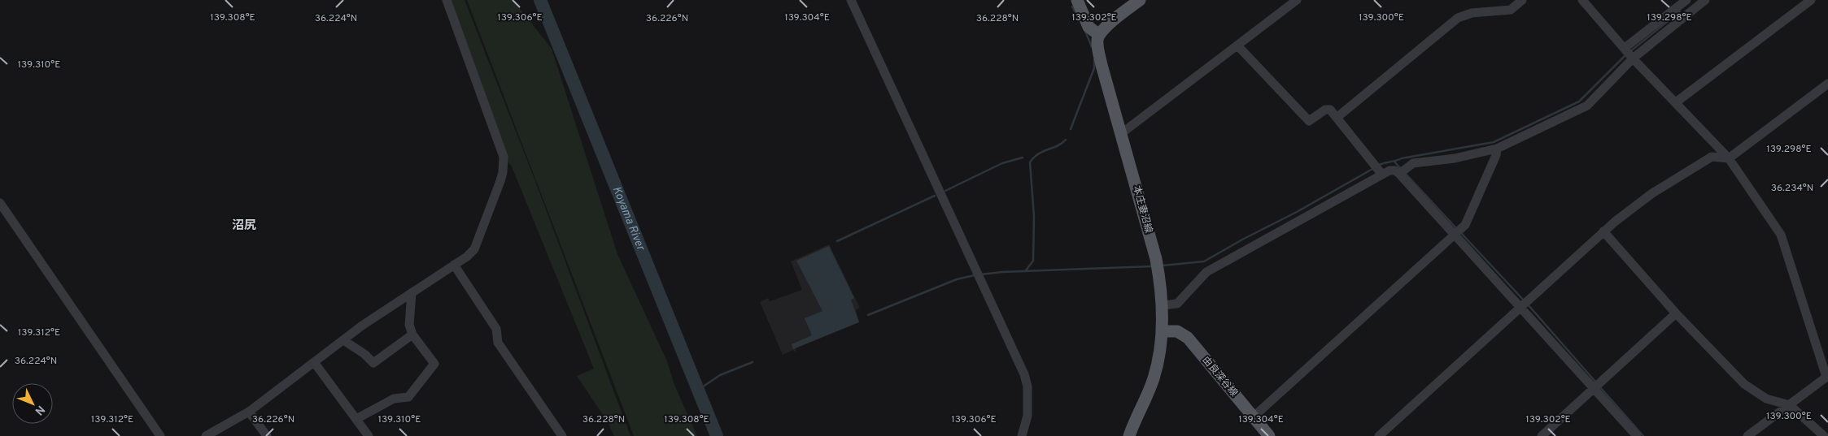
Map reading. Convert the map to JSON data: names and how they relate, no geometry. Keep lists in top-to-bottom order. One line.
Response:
{"streets":{"main road":["本庄妻沼線","由良深谷線"]},"crossings":[["本庄妻沼線","由良深谷線"]],"districts":["沼尻"],"water":["Koyama River"],"north":"bottom right","coordinates":["139.308°E","139.306°E","139.304°E","139.302°E","139.300°E","139.298°E","36.224°N","36.226°N","36.228°N","139.310°E","36.234°N","139.312°E"]}
